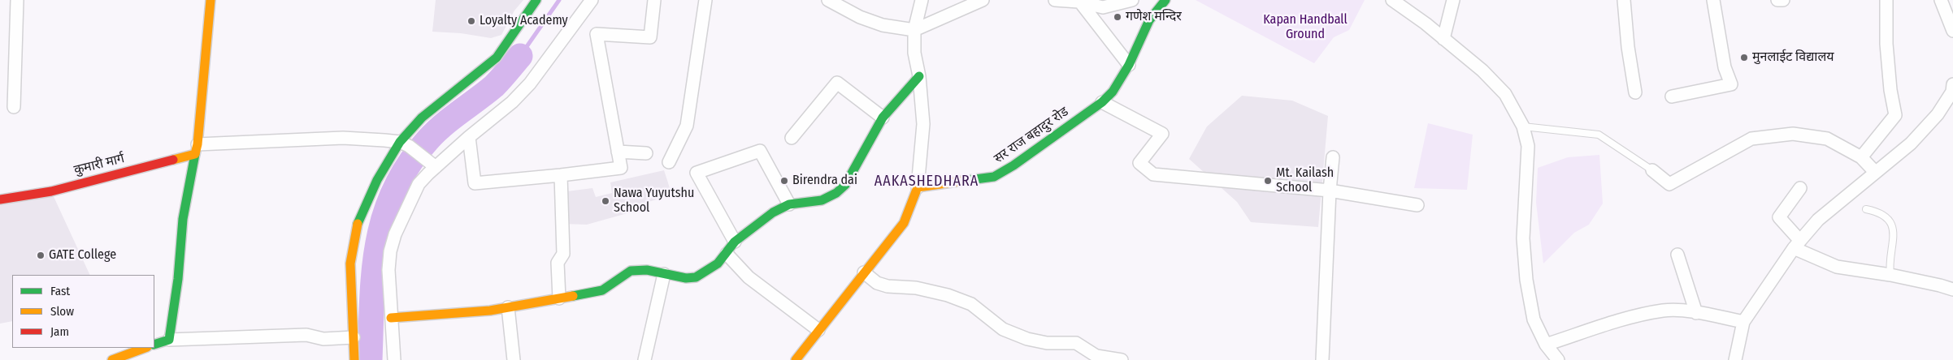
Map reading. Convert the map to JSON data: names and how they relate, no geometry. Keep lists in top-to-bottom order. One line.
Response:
{"streets":{"street":["सर राज बहादुर रोड","कुमारी मार्ग"]},"districts":["AAKASHEDHARA"],"parks":["Kapan Handball Ground"],"places":["गणेश मन्दिर","Loyalty Academy","मुनलाईट विद्यालय","Birendra dai","Mt. Kailash School","Nawa Yuyutshu School","GATE College"],"legend":["Fast","Slow","Jam"]}
